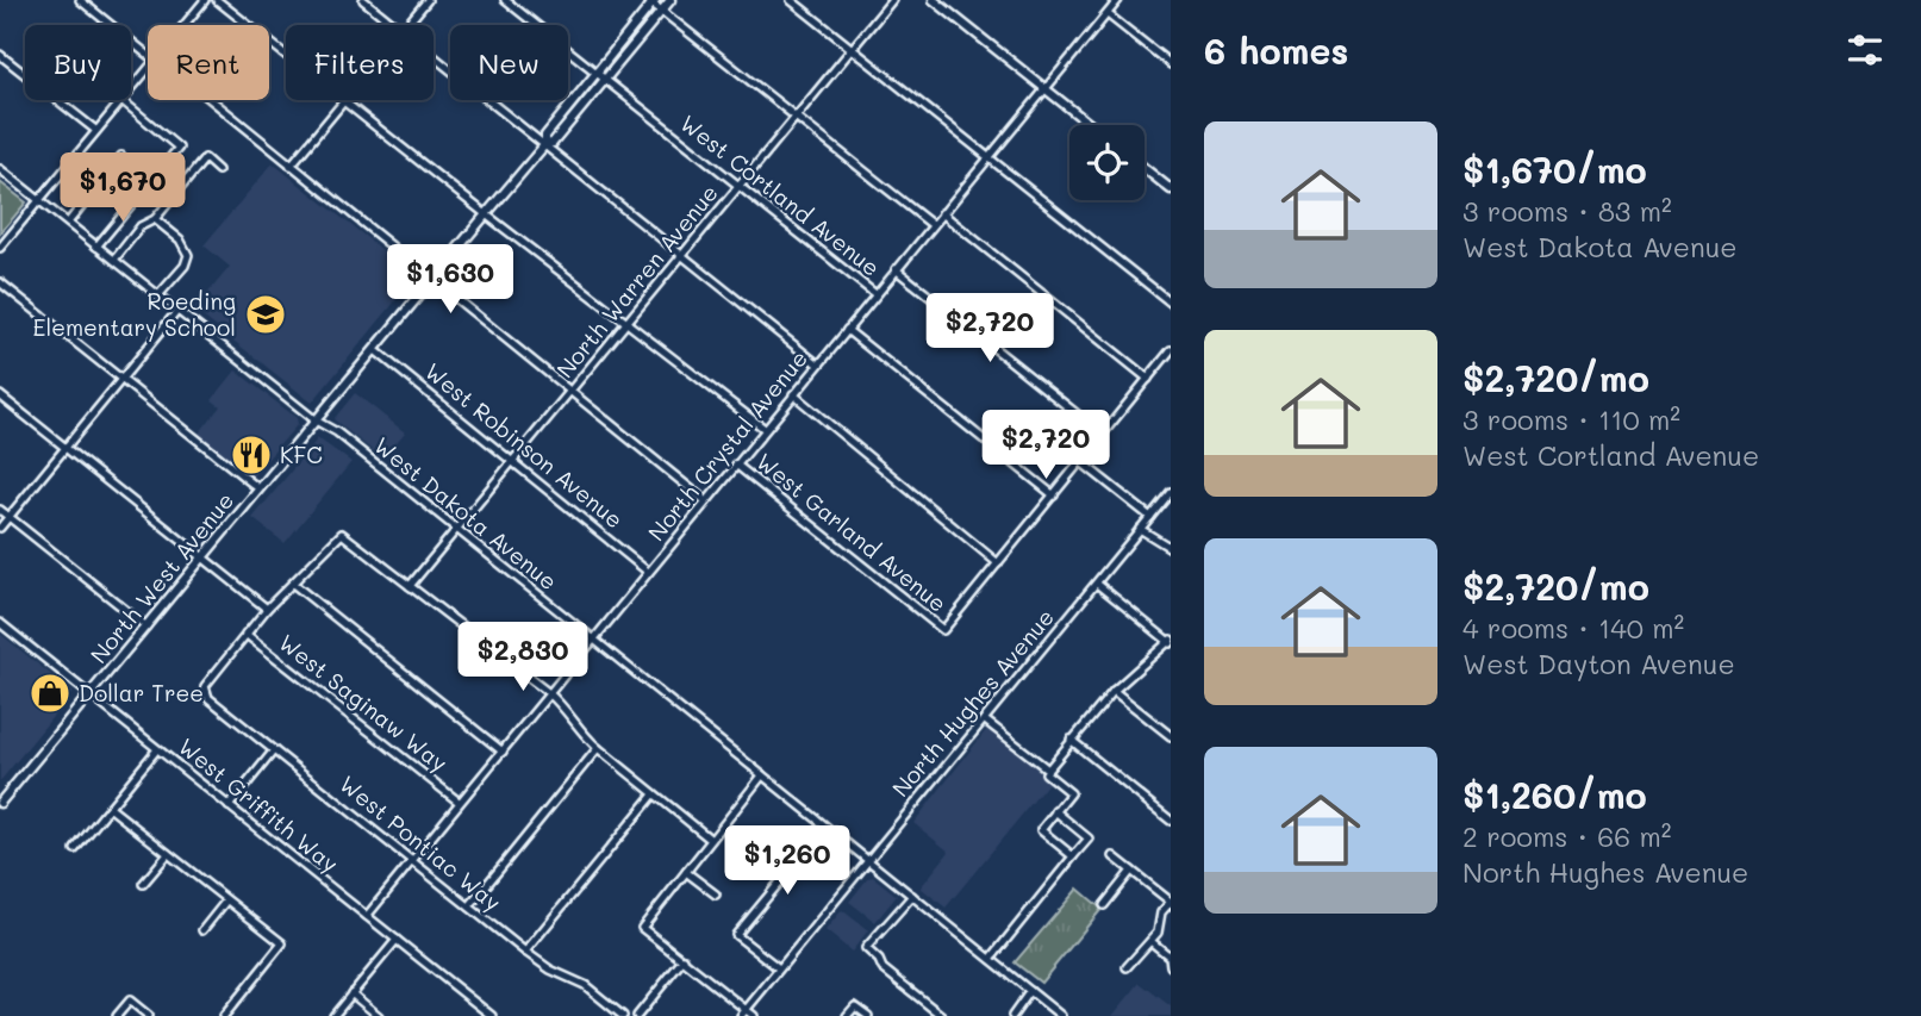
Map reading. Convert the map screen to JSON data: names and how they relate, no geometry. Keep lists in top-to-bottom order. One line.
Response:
{"streets":{"main road":["North West Avenue"],"street":["West Cortland Avenue","North Warren Avenue","West Robinson Avenue","North Crystal Avenue","West Dakota Avenue","West Garland Avenue","West Saginaw Way","North Hughes Avenue","West Griffith Way","West Pontiac Way"]},"crossings":[["West Cortland Avenue","North Warren Avenue"],["West Cortland Avenue","North Crystal Avenue"],["West Cortland Avenue","North West Avenue"],["North Warren Avenue","West Robinson Avenue"],["North Warren Avenue","West Dakota Avenue"],["West Robinson Avenue","North Crystal Avenue"],["West Robinson Avenue","North West Avenue"],["North Crystal Avenue","West Dakota Avenue"],["North Crystal Avenue","West Garland Avenue"],["North Crystal Avenue","West Saginaw Way"],["North Crystal Avenue","West Griffith Way"],["North Crystal Avenue","West Pontiac Way"],["West Dakota Avenue","North West Avenue"],["West Dakota Avenue","North Hughes Avenue"],["North West Avenue","West Saginaw Way"],["North West Avenue","West Griffith Way"],["West Saginaw Way","West Pontiac Way"]],"places":{"school or university":["Roeding Elementary School"],"restaurant":["KFC"],"shop":["Dollar Tree"]},"page":{"heading":"6 homes","chip":["Buy","Rent","Filters","New"],"list":[{"name":"$1,670/mo","note":"3 rooms · 83 m² · West Dakota Avenue"},{"name":"$2,720/mo","note":"3 rooms · 110 m² · West Cortland Avenue"},{"name":"$2,720/mo","note":"4 rooms · 140 m² · West Dayton Avenue"},{"name":"$1,260/mo","note":"2 rooms · 66 m² · North Hughes Avenue"}],"price":["$1,670","$1,630","$2,720","$2,720","$2,830","$1,260"]}}
